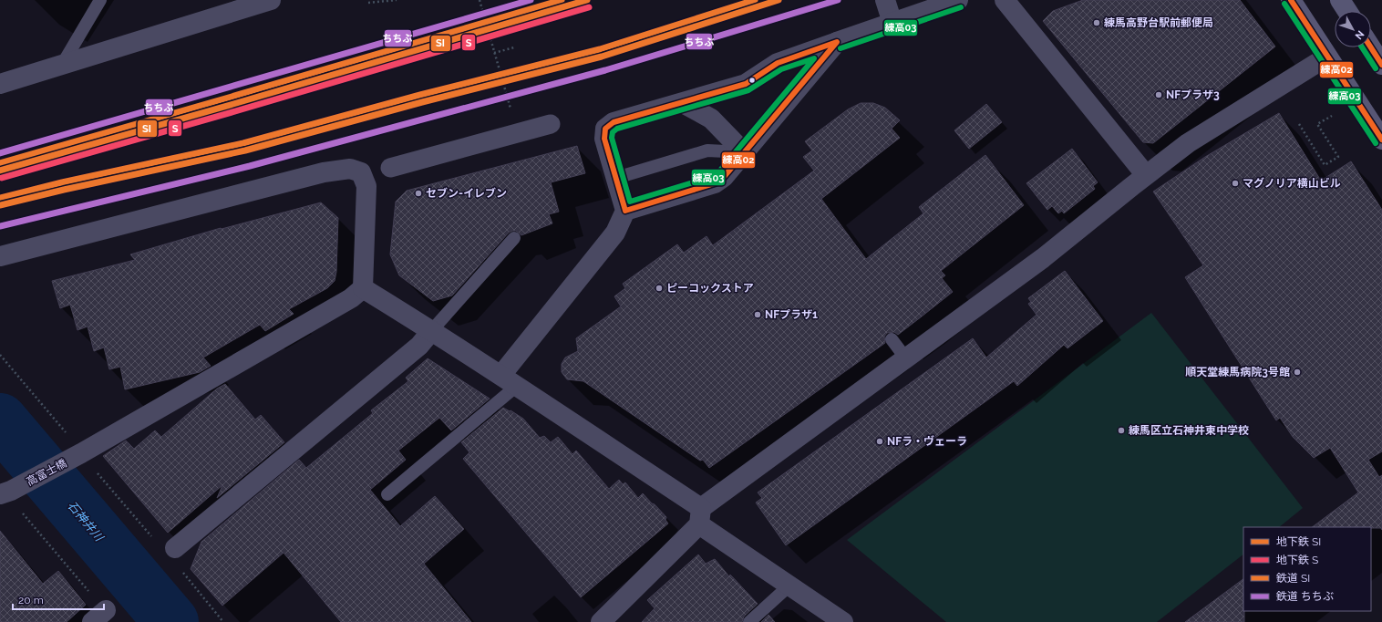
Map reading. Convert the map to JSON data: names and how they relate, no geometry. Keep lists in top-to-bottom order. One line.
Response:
{"streets":{"street":["高富士橋"]},"water":["石神井川"],"places":["練馬高野台駅前郵便局","NFプラザ3","マグノリア横山ビル","セブン-イレブン","ピーコックストア","NFプラザ1","順天堂練馬病院3号館","練馬区立石神井東中学校","NFラ・ヴェーラ"],"lines":["metro line SI","rail line SI","rail line ちちぶ","transit line 練高02","transit line 練高03","metro line S"],"legend":["地下鉄 SI","地下鉄 S","鉄道 SI","鉄道 ちちぶ"],"scale_bar":"20 m","north":"bottom right"}
